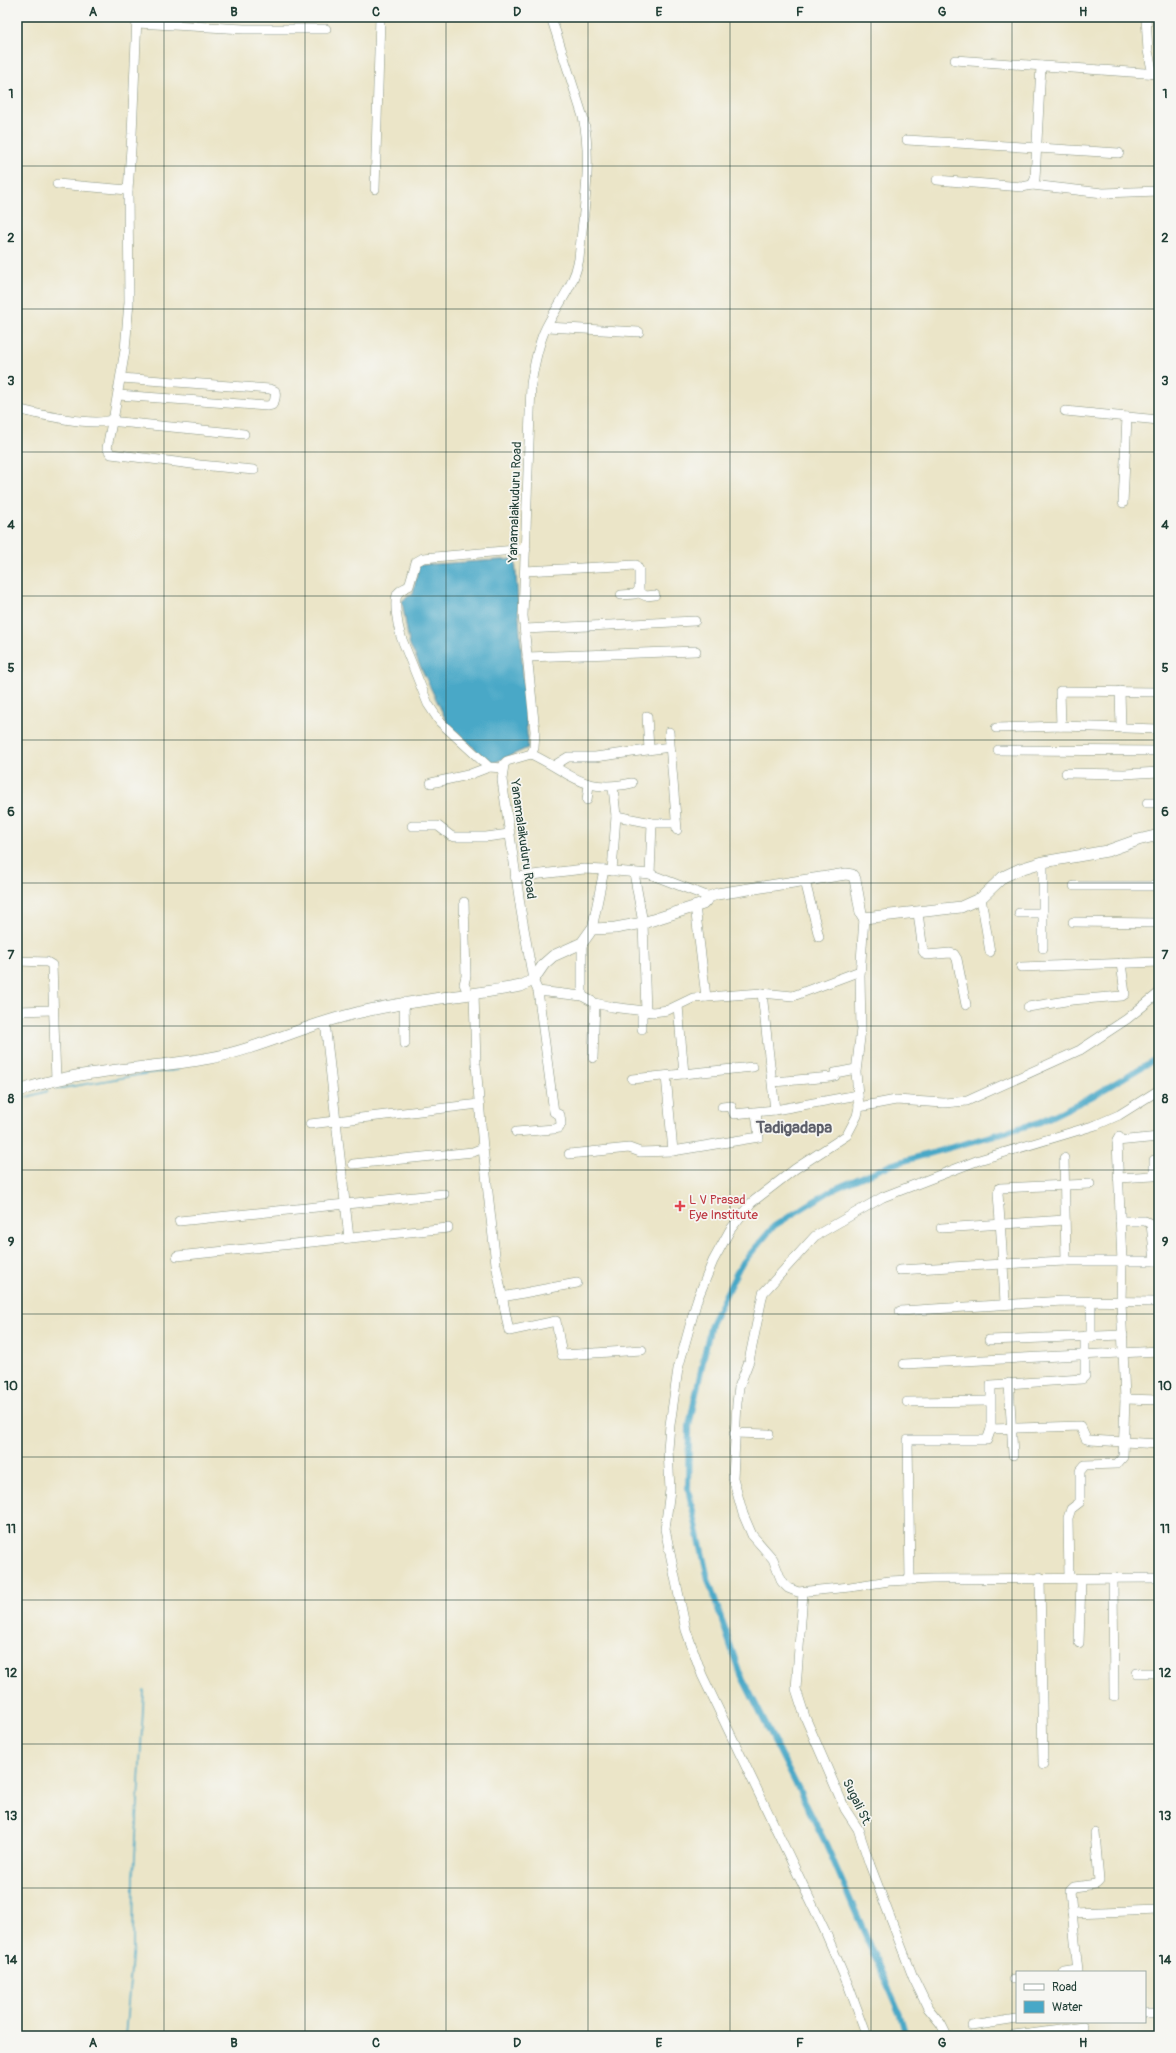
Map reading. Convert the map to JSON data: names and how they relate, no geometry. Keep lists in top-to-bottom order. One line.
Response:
{"streets":{"street":["Yanamalaikuduru Road","Sugali St."]},"districts":["Tadigadapa"],"places":{"health":["L V Prasad Eye Institute"]},"legend":["Road","Water"],"grid":{"columns":["A","B","C","D","E","F","G","H"],"rows":["1","2","3","4","5","6","7","8","9","10","11","12","13","14"]}}
